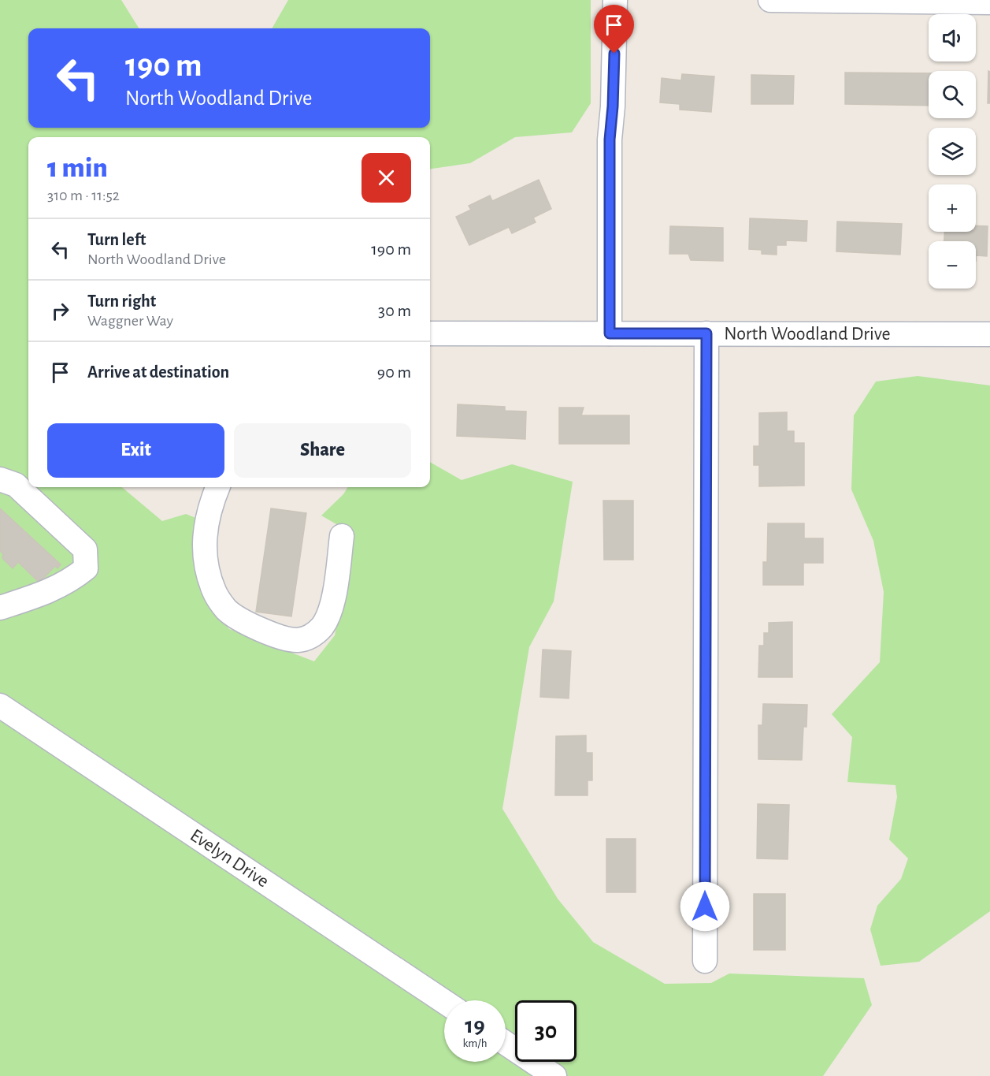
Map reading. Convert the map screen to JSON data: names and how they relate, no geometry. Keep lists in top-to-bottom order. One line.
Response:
{"streets":{"street":["North Woodland Drive","Evelyn Drive"]},"page":{"map_buttons":["+","−"],"turn":["190 m","North Woodland Drive"],"heading":["1 min","310 m · 11:52"],"list":[{"name":"Turn left","note":"North Woodland Drive","value":"190 m"},{"name":"Turn right","note":"Waggner Way","value":"30 m"},{"name":"Arrive at destination","value":"90 m"}],"buttons":["Exit","Share"],"speed":"19 km/h","limit":"30"}}
